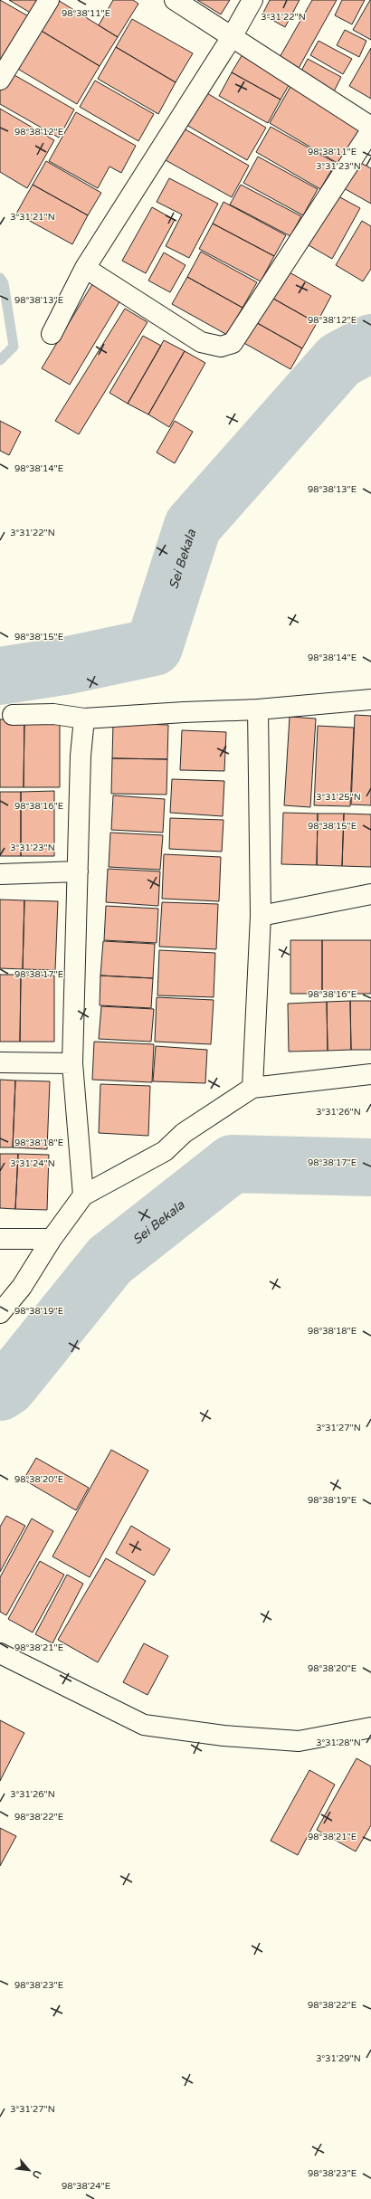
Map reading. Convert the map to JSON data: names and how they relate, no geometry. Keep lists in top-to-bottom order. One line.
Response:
{"water":["Sei Bekala"],"north":"bottom right","coordinates":["98°38'11\"E","3°31'22\"N","98°38'12\"E","3°31'23\"N","3°31'21\"N","98°38'13\"E","98°38'14\"E","98°38'15\"E","3°31'25\"N","98°38'16\"E","98°38'17\"E","3°31'26\"N","98°38'18\"E","3°31'24\"N","98°38'19\"E","3°31'27\"N","98°38'20\"E","98°38'21\"E","3°31'28\"N","98°38'22\"E","98°38'23\"E","3°31'29\"N","98°38'24\"E"]}
